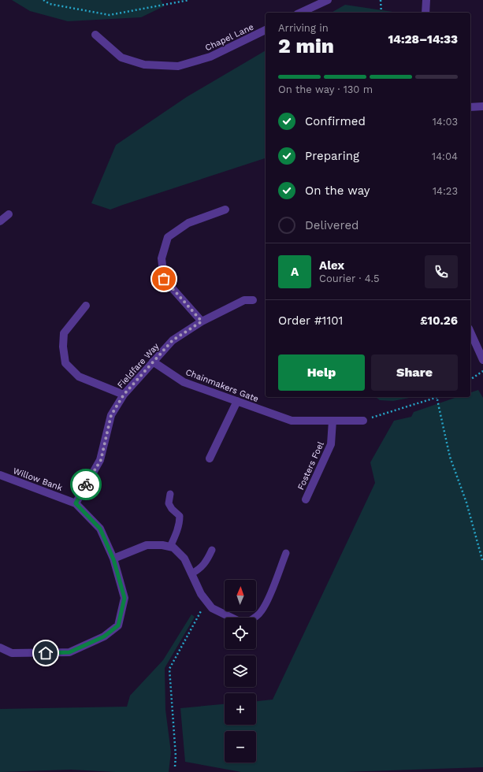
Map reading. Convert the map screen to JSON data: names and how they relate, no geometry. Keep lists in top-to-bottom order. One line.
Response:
{"streets":{"street":["Chapel Lane","Fieldfare Way","Chainmakers Gate","Fosters Foel","Willow Bank"]},"crossings":[["Fieldfare Way","Chainmakers Gate"],["Fieldfare Way","Willow Bank"],["Chainmakers Gate","Fosters Foel"]],"north":"top","page":{"heading":["2 min","Arriving in","14:28–14:33"],"panel":["Alex","Courier · 4.5","Order #1101","£10.26"],"bar":"On the way · 130 m","list":[["Confirmed","14:03"],["Preparing","14:04"],["On the way","14:23"],"Delivered"],"round":"A","buttons":["Help","Share"],"map_buttons":["+","−"]}}
